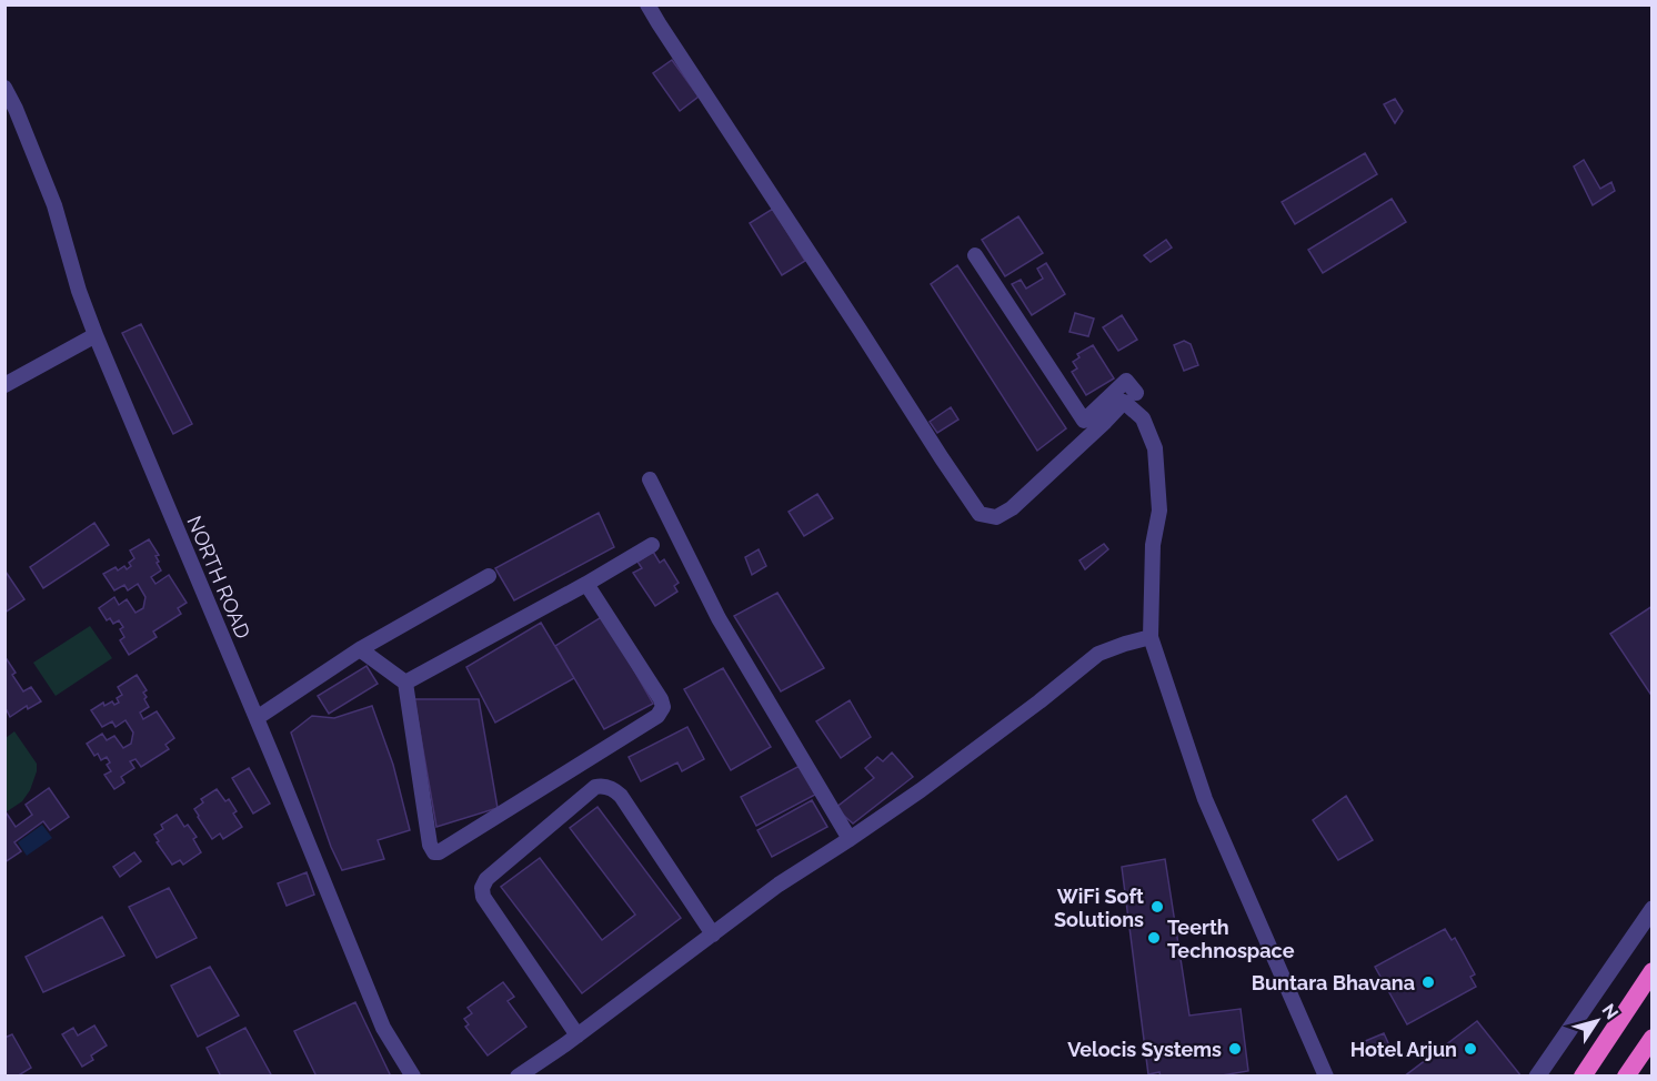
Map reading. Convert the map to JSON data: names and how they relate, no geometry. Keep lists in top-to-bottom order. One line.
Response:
{"streets":{"street":["NORTH ROAD"]},"places":["WiFi Soft Solutions","Teerth Technospace","Buntara Bhavana","Velocis Systems","Hotel Arjun"],"north":"top right"}
